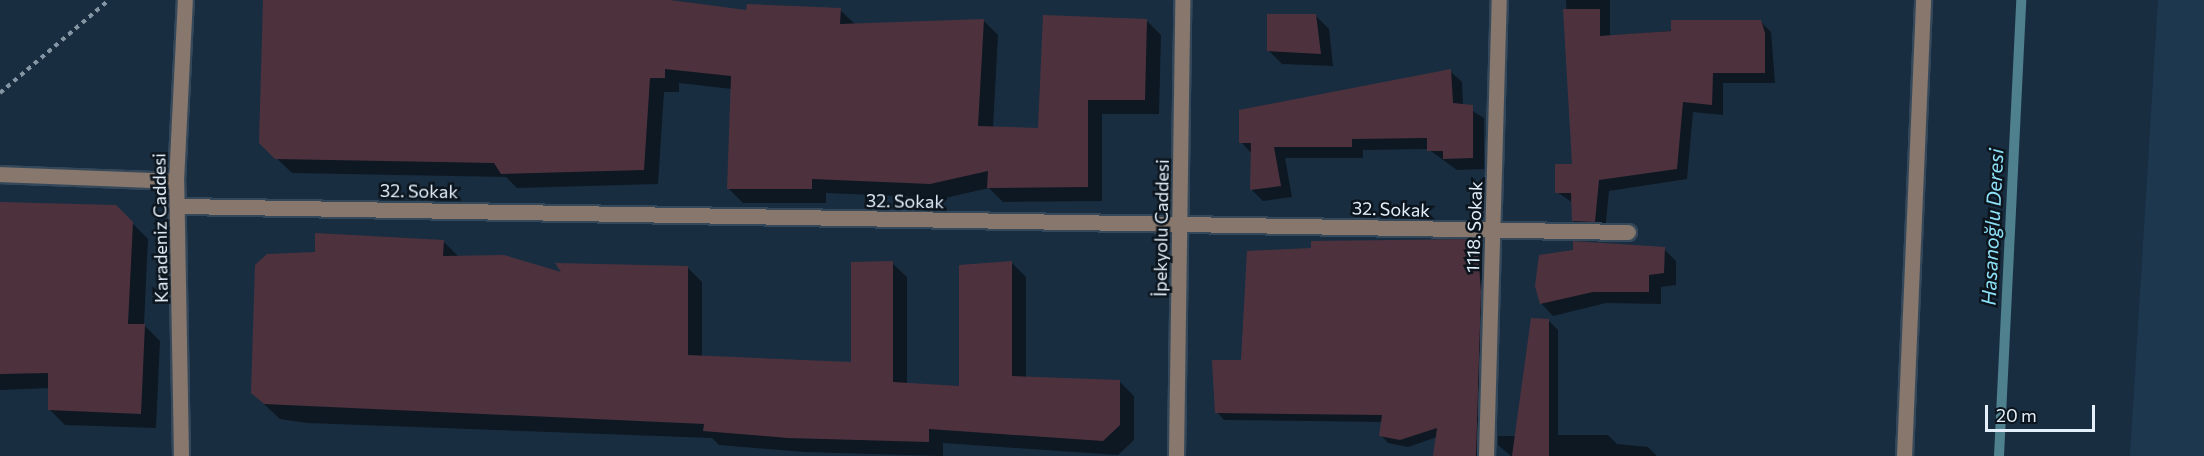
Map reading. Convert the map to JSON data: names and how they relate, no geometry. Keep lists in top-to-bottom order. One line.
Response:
{"streets":{"street":["32. Sokak","1118. Sokak","Karadeniz Caddesi","İpekyolu Caddesi"]},"crossings":[["32. Sokak","1118. Sokak"],["32. Sokak","Karadeniz Caddesi"],["32. Sokak","İpekyolu Caddesi"]],"water":["Hasanoğlu Deresi"],"scale_bar":"20 m"}
